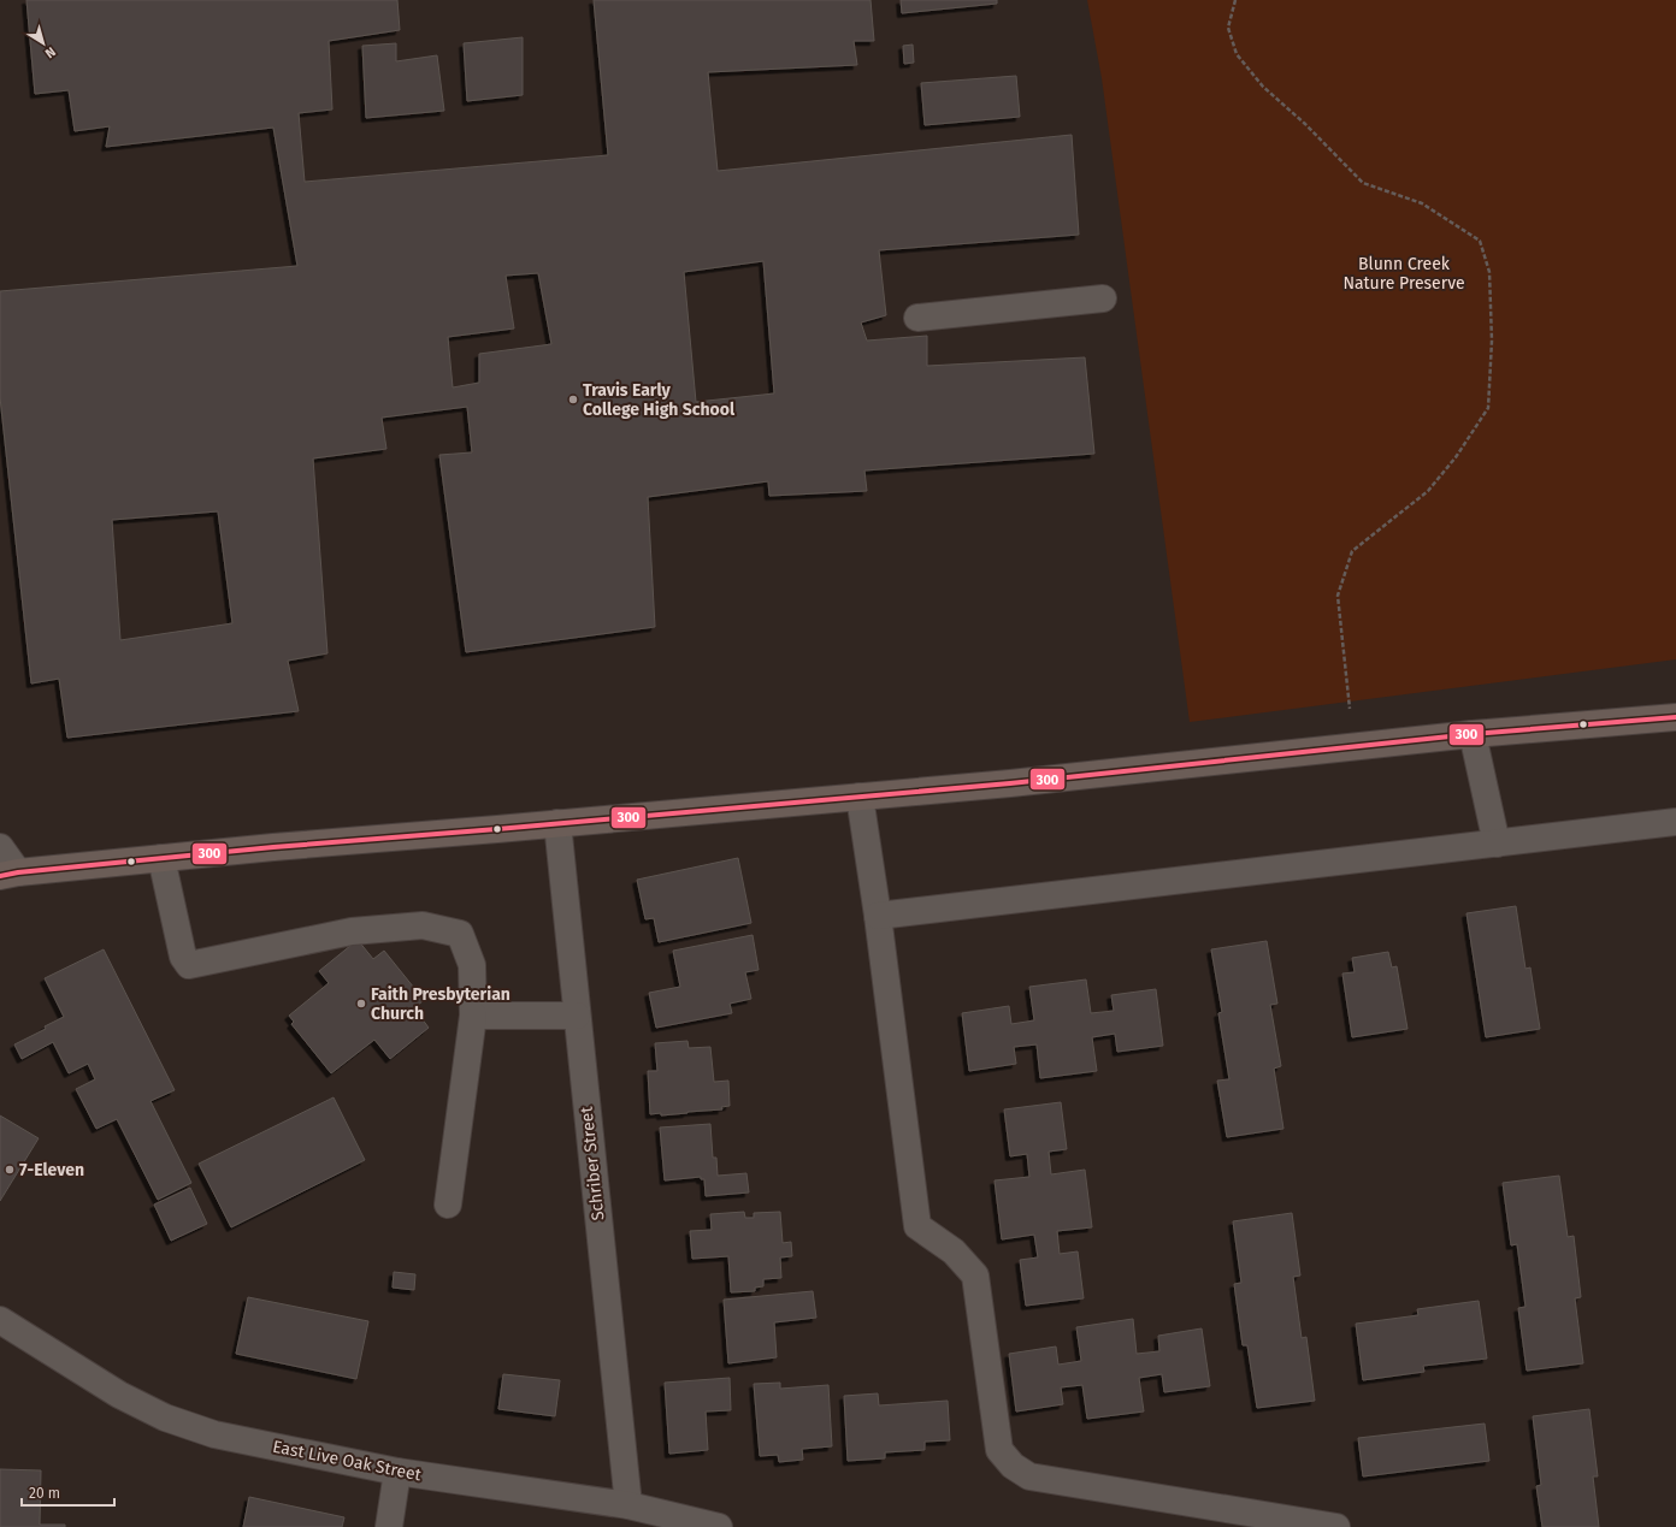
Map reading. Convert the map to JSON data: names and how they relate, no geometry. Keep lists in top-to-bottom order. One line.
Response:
{"streets":{"street":["Schriber Street","East Live Oak Street"]},"crossings":[["Schriber Street","East Live Oak Street"]],"parks":["Blunn Creek Nature Preserve"],"places":["Travis Early College High School","Faith Presbyterian Church","7-Eleven"],"lines":["transit line 300"],"scale_bar":"20 m","north":"bottom right"}
